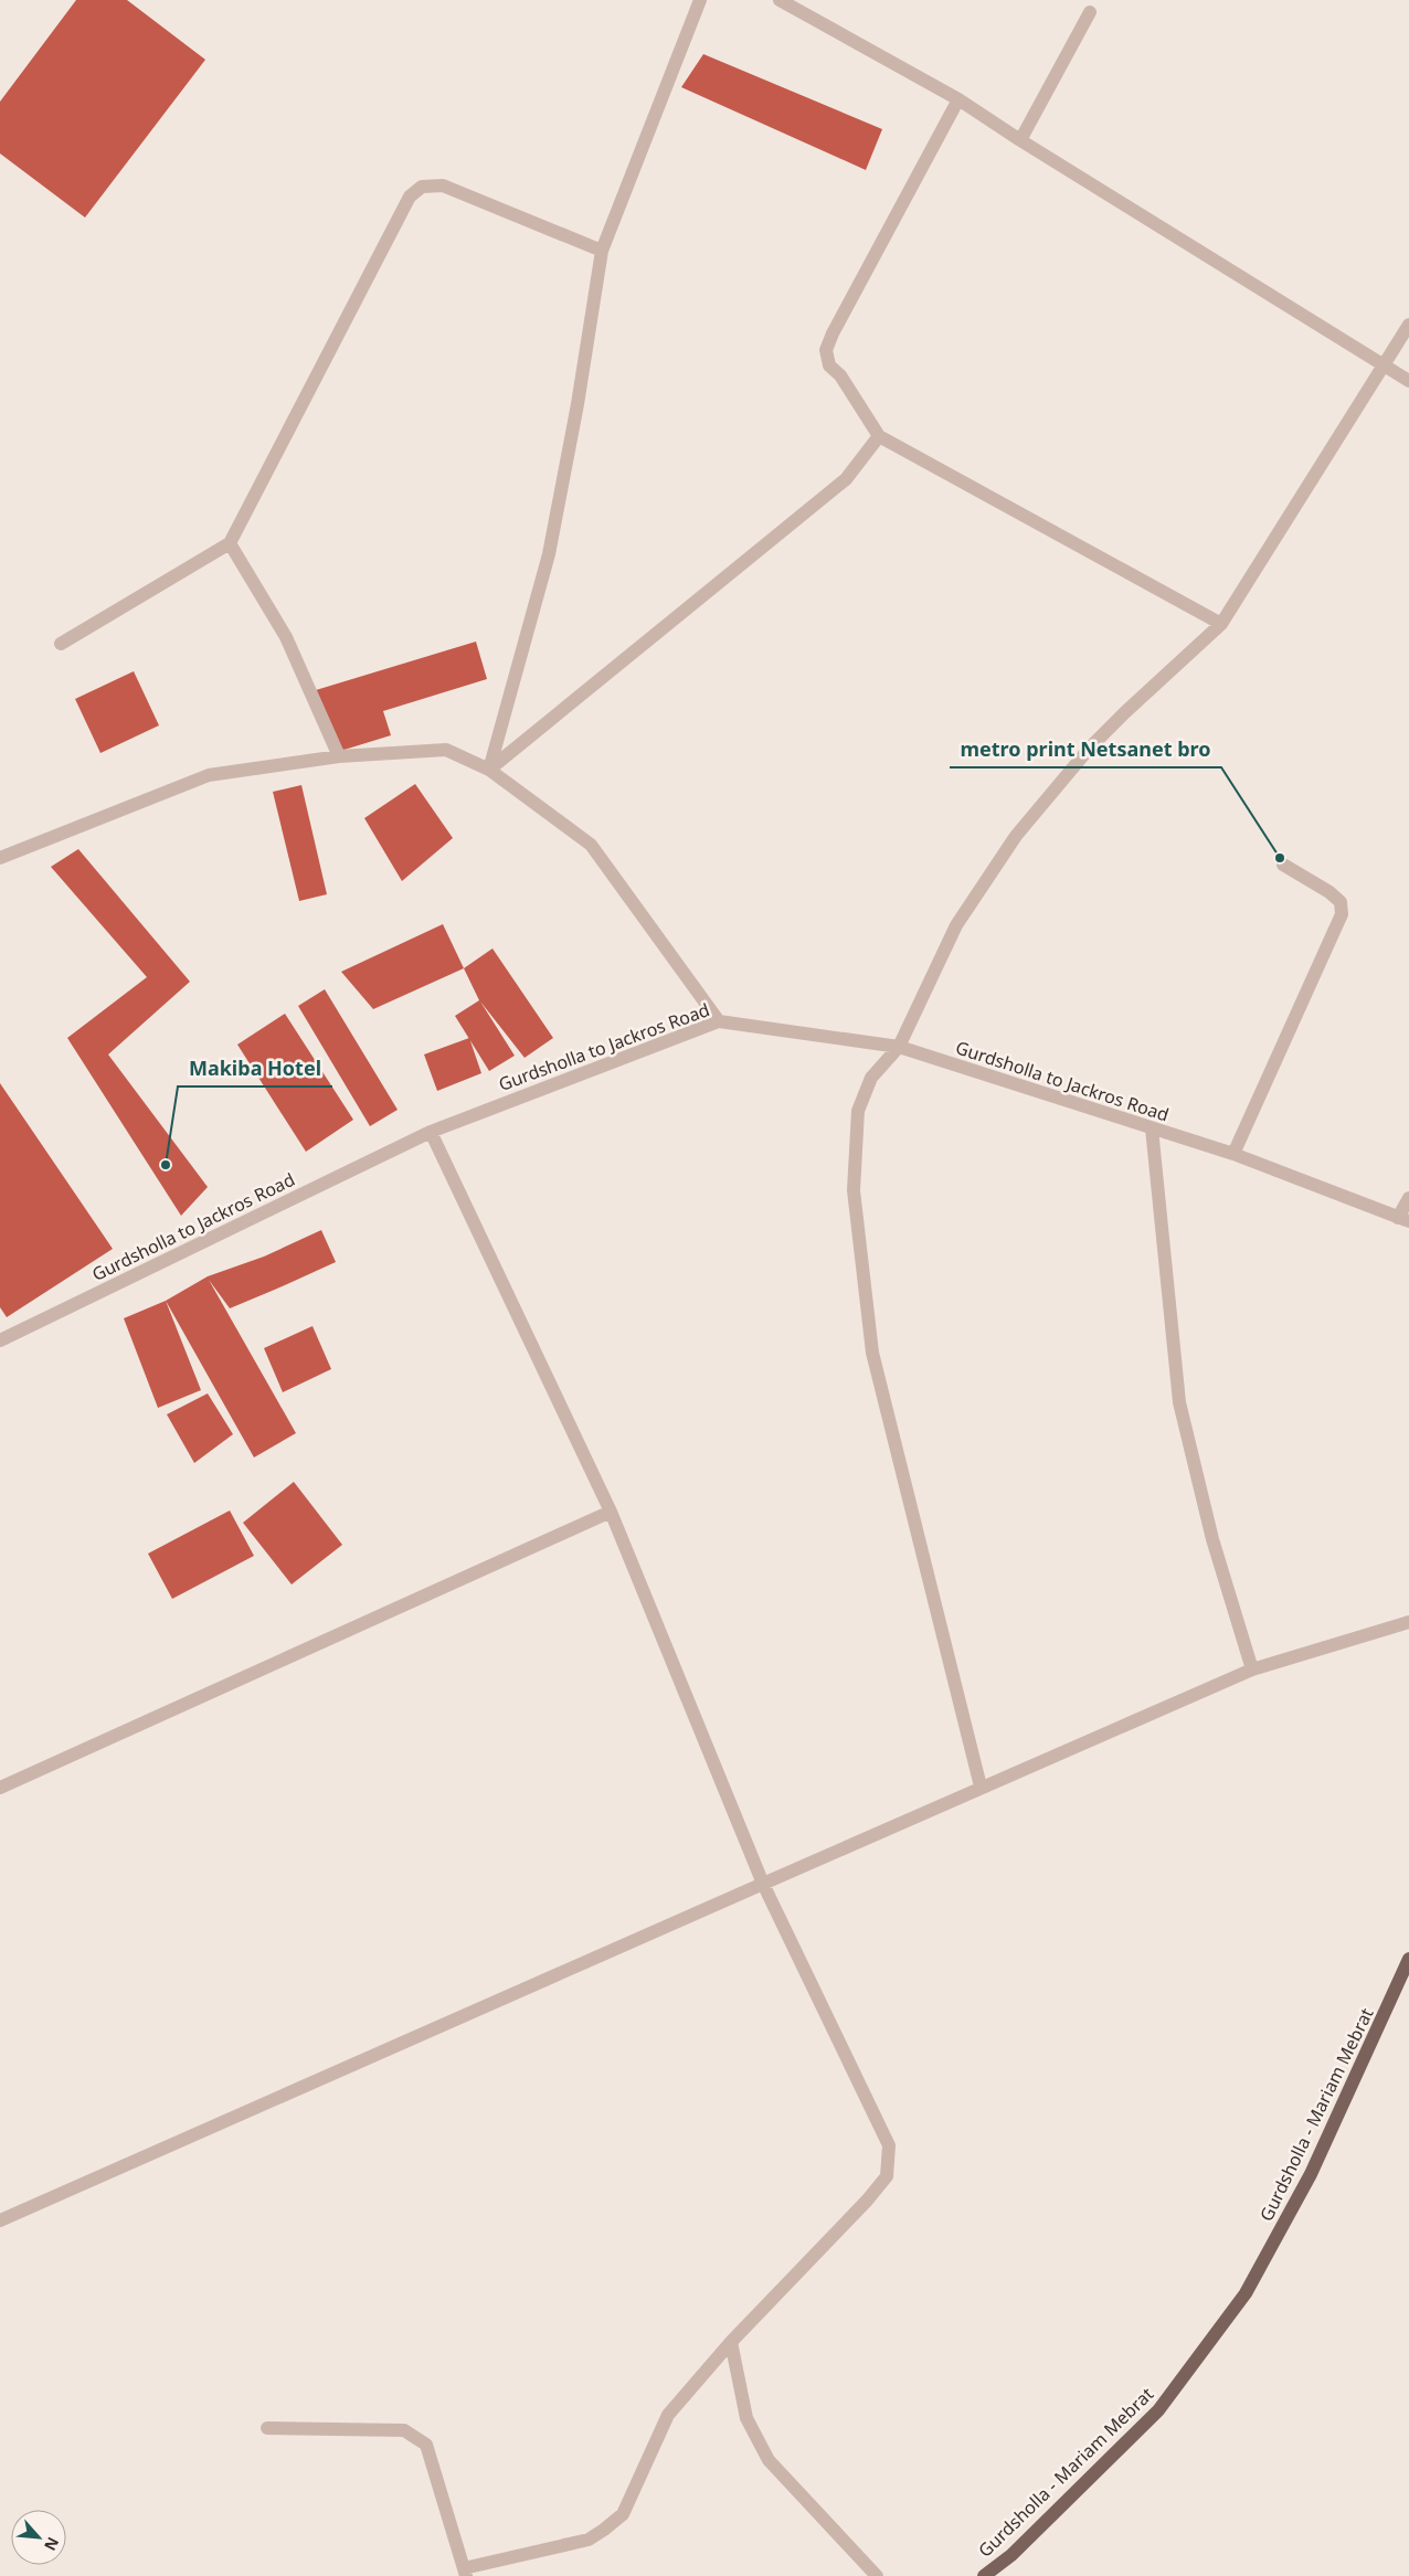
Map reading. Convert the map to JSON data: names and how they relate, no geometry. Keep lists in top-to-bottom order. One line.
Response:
{"streets":{"main road":["Gurdsholla - Mariam Mebrat"],"street":["Gurdsholla to Jackros Road"]},"places":["metro print Netsanet bro","Makiba Hotel"],"north":"bottom right"}
